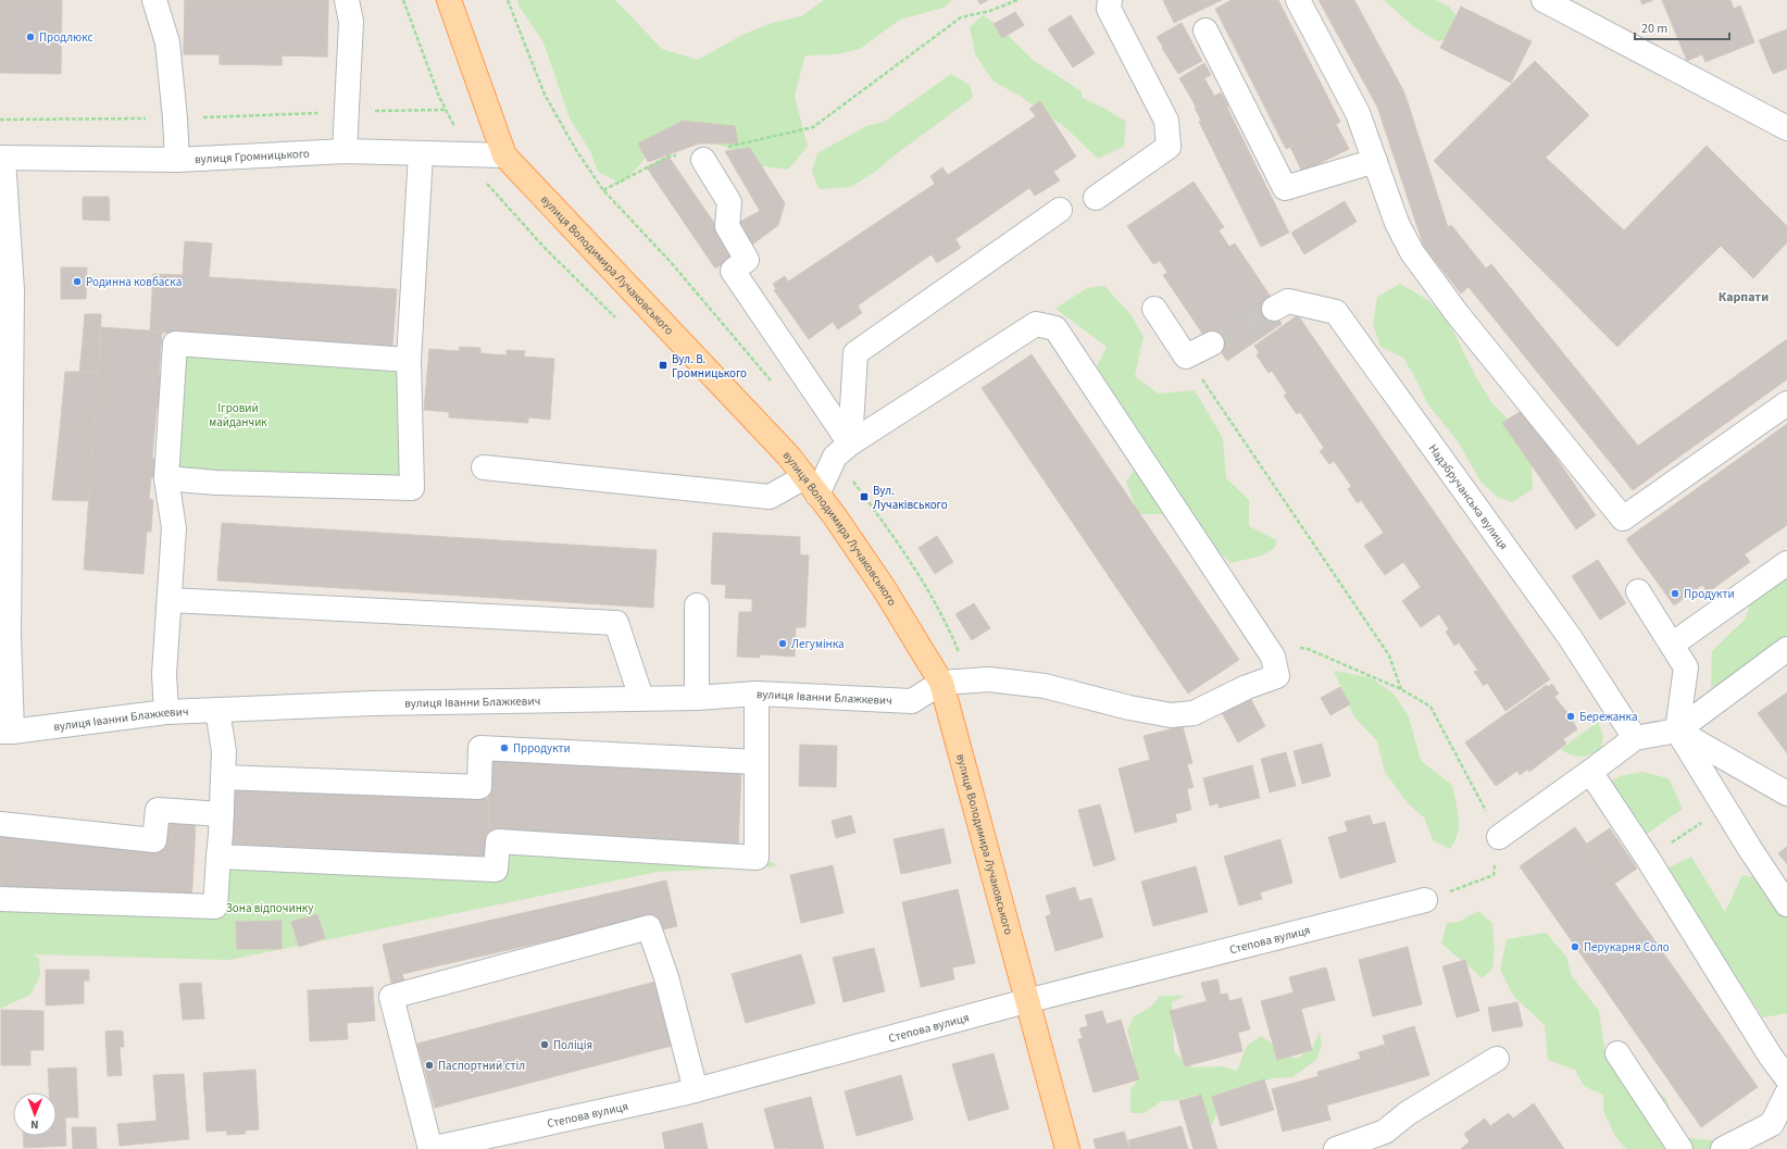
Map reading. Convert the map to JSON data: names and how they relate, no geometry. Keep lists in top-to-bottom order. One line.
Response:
{"streets":{"main road":["вулиця Володимира Лучаковського"],"street":["вулиця Громницького","Надзбручанська вулиця","вулиця Іванни Блажкевич","Степова вулиця"]},"crossings":[["вулиця Громницького","вулиця Володимира Лучаковського"],["вулиця Володимира Лучаковського","вулиця Іванни Блажкевич"],["вулиця Володимира Лучаковського","Степова вулиця"]],"districts":["Карпати"],"parks":["Ігровий майданчик","Зона відпочинку"],"places":{"other":["Продлюкс","Родинна ковбаска","Продукти","Легумінка","Бережанка","Прродукти","Перукарня Соло","Поліція","Паспортний стіл"],"transit":["Вул. В. Громницького","Вул. Лучаківського"]},"scale_bar":"20 m","north":"bottom"}
